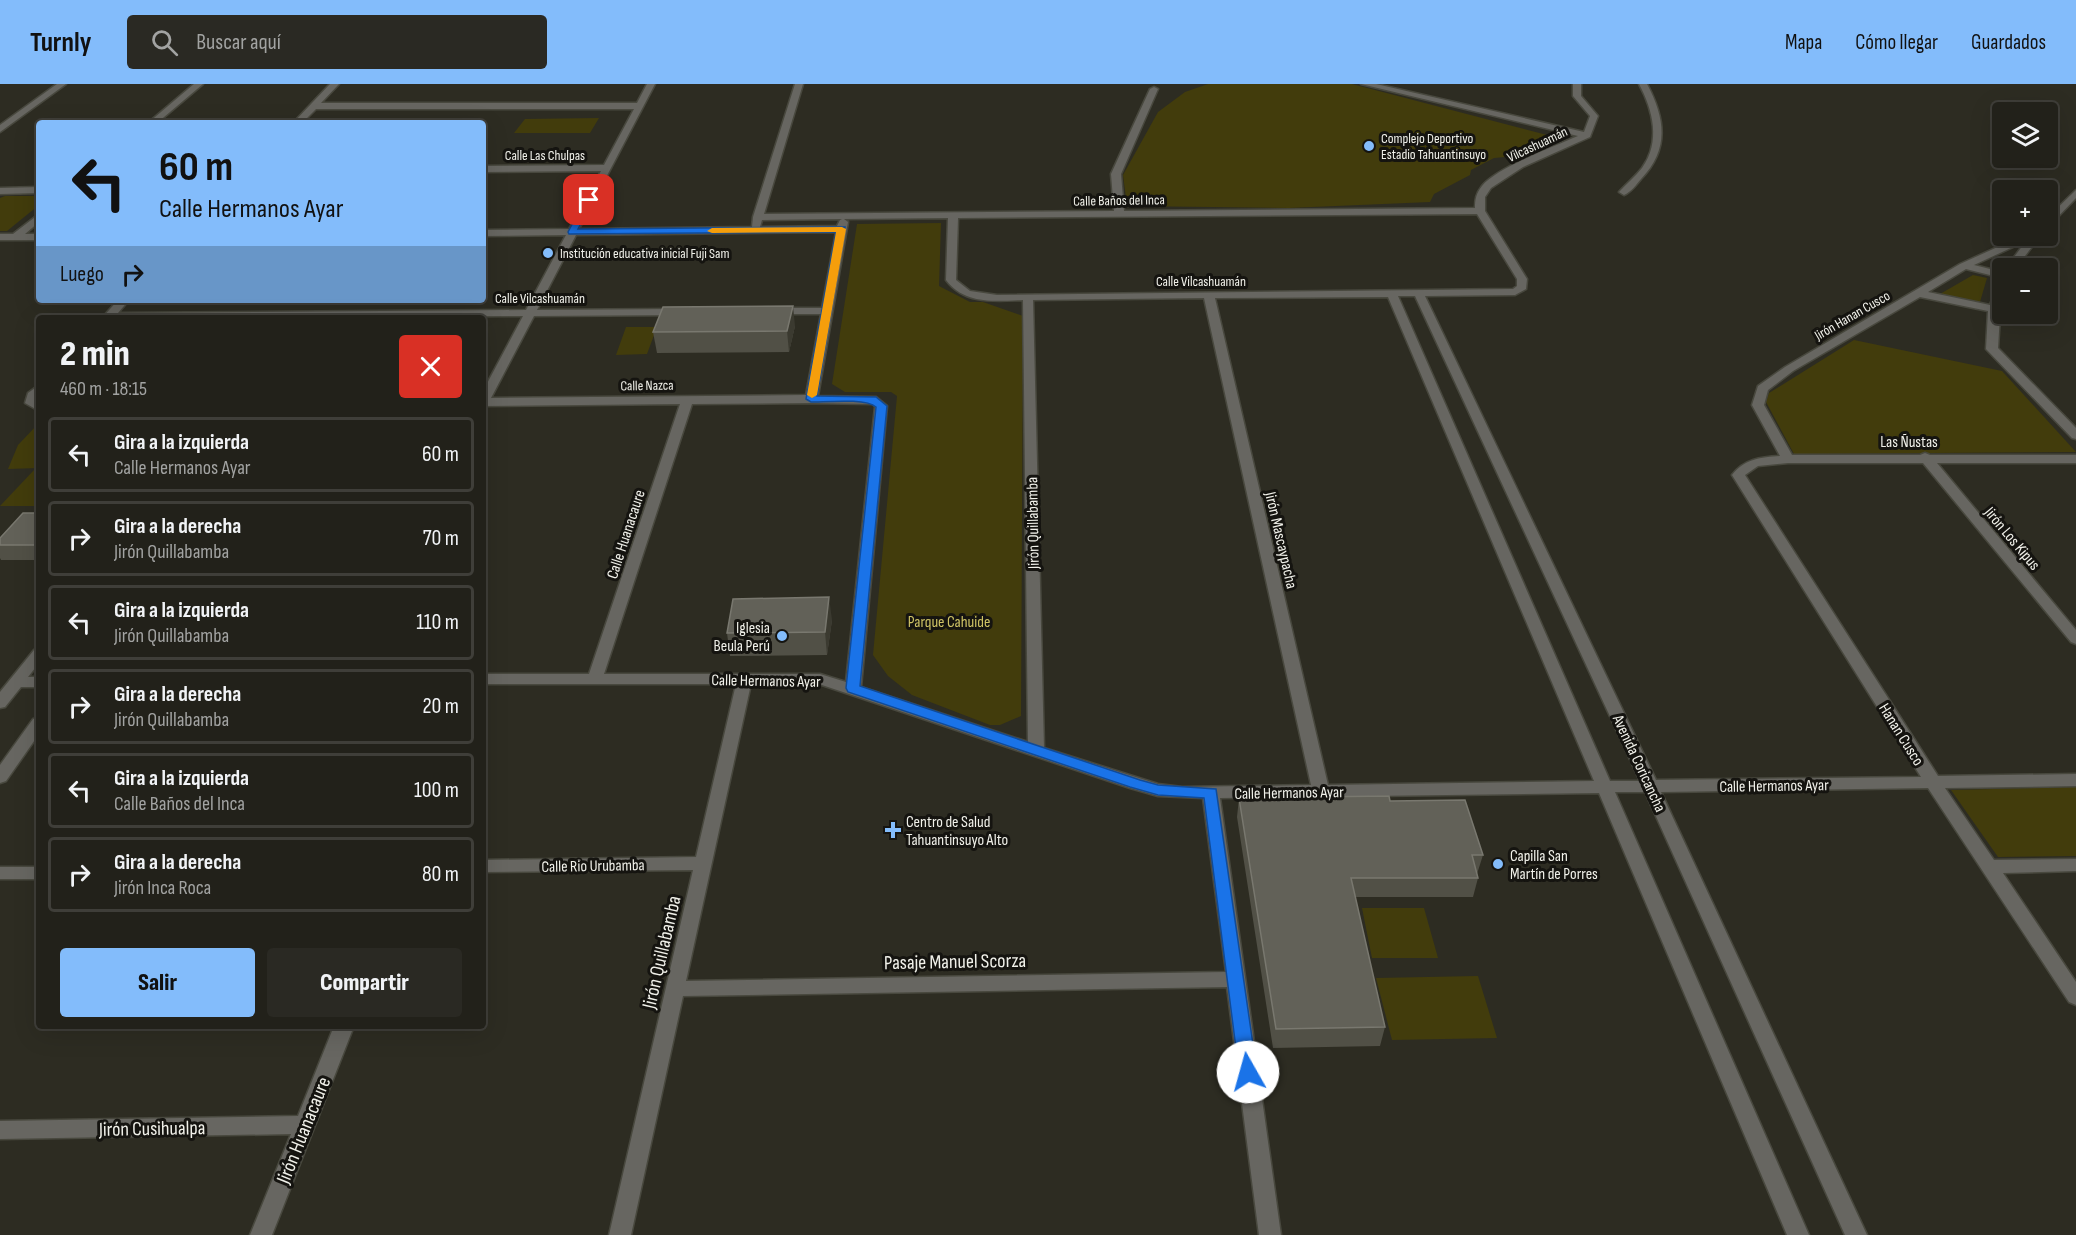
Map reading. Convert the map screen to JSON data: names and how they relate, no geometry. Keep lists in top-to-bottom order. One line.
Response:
{"streets":{"street":["Vilcashuamán","Calle Las Chulpas","Calle Baños del Inca","Calle Vilcashuamán","Jirón Hanan Cusco","Calle Nazca","Las Ñustas","Jirón Quillabamba","Calle Huanacaure","Jirón Los Kipus","Jirón Mascaypacha","Calle Hermanos Ayar","Hanan Cusco","Avenida Coricancha","Calle Rio Urubamba","Pasaje Manuel Scorza","Jirón Cusihualpa","Jirón Huanacaure"]},"crossings":[["Vilcashuamán","Calle Baños del Inca"],["Vilcashuamán","Calle Vilcashuamán"],["Calle Baños del Inca","Calle Vilcashuamán"],["Calle Vilcashuamán","Jirón Quillabamba"],["Calle Vilcashuamán","Jirón Mascaypacha"],["Calle Vilcashuamán","Avenida Coricancha"],["Jirón Hanan Cusco","Las Ñustas"],["Calle Nazca","Calle Huanacaure"],["Las Ñustas","Jirón Los Kipus"],["Las Ñustas","Hanan Cusco"],["Jirón Quillabamba","Calle Hermanos Ayar"],["Jirón Quillabamba","Calle Rio Urubamba"],["Jirón Quillabamba","Pasaje Manuel Scorza"],["Calle Huanacaure","Calle Hermanos Ayar"],["Jirón Mascaypacha","Calle Hermanos Ayar"],["Calle Hermanos Ayar","Hanan Cusco"],["Calle Hermanos Ayar","Avenida Coricancha"],["Jirón Cusihualpa","Jirón Huanacaure"]],"parks":["Parque Cahuide"],"places":{"other":["Complejo Deportivo Estadio Tahuantinsuyo","Institución educativa inicial Fuji Sam","Iglesia Beula Perú","Capilla San Martín de Porres"],"health":["Centro de Salud Tahuantinsuyo Alto"]},"page":{"header":"Turnly","search":"Buscar aquí","nav":["Mapa","Cómo llegar","Guardados"],"map_buttons":["+","−"],"turn":["60 m","Calle Hermanos Ayar"],"then":"Luego","heading":["2 min","460 m · 18:15"],"list":[{"name":"Gira a la izquierda","note":"Calle Hermanos Ayar","value":"60 m"},{"name":"Gira a la derecha","note":"Jirón Quillabamba","value":"70 m"},{"name":"Gira a la izquierda","note":"Jirón Quillabamba","value":"110 m"},{"name":"Gira a la derecha","note":"Jirón Quillabamba","value":"20 m"},{"name":"Gira a la izquierda","note":"Calle Baños del Inca","value":"100 m"},{"name":"Gira a la derecha","note":"Jirón Inca Roca","value":"80 m"}],"buttons":["Salir","Compartir"]}}
